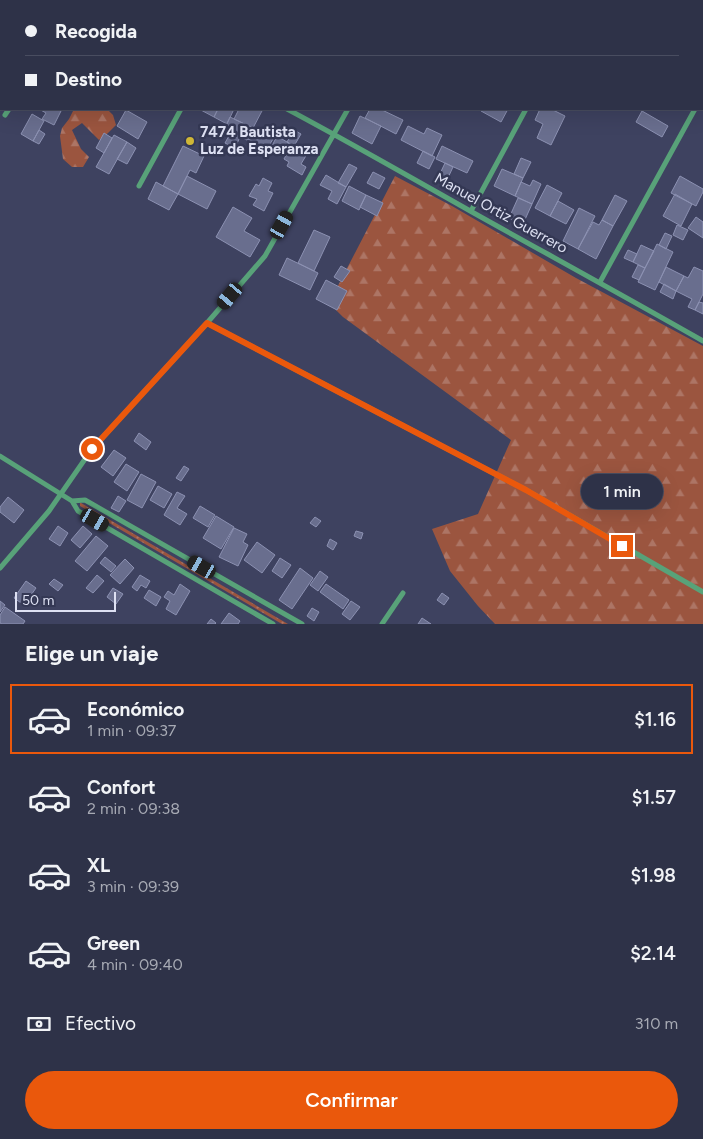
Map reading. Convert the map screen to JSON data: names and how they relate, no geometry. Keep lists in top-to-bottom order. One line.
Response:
{"streets":{"street":["Manuel Ortiz Guerrero"]},"places":["7474 Bautista Luz de Esperanza"],"scale_bar":"50 m","page":{"banner":["Recogida","Destino"],"bubble":"1 min","scale":"50 m","heading":"Elige un viaje","list":[{"name":"Económico","note":"1 min · 09:37","value":"$1.16"},{"name":"Confort","note":"2 min · 09:38","value":"$1.57"},{"name":"XL","note":"3 min · 09:39","value":"$1.98"},{"name":"Green","note":"4 min · 09:40","value":"$2.14"}],"pay":["Efectivo","310 m"],"buttons":"Confirmar"}}
